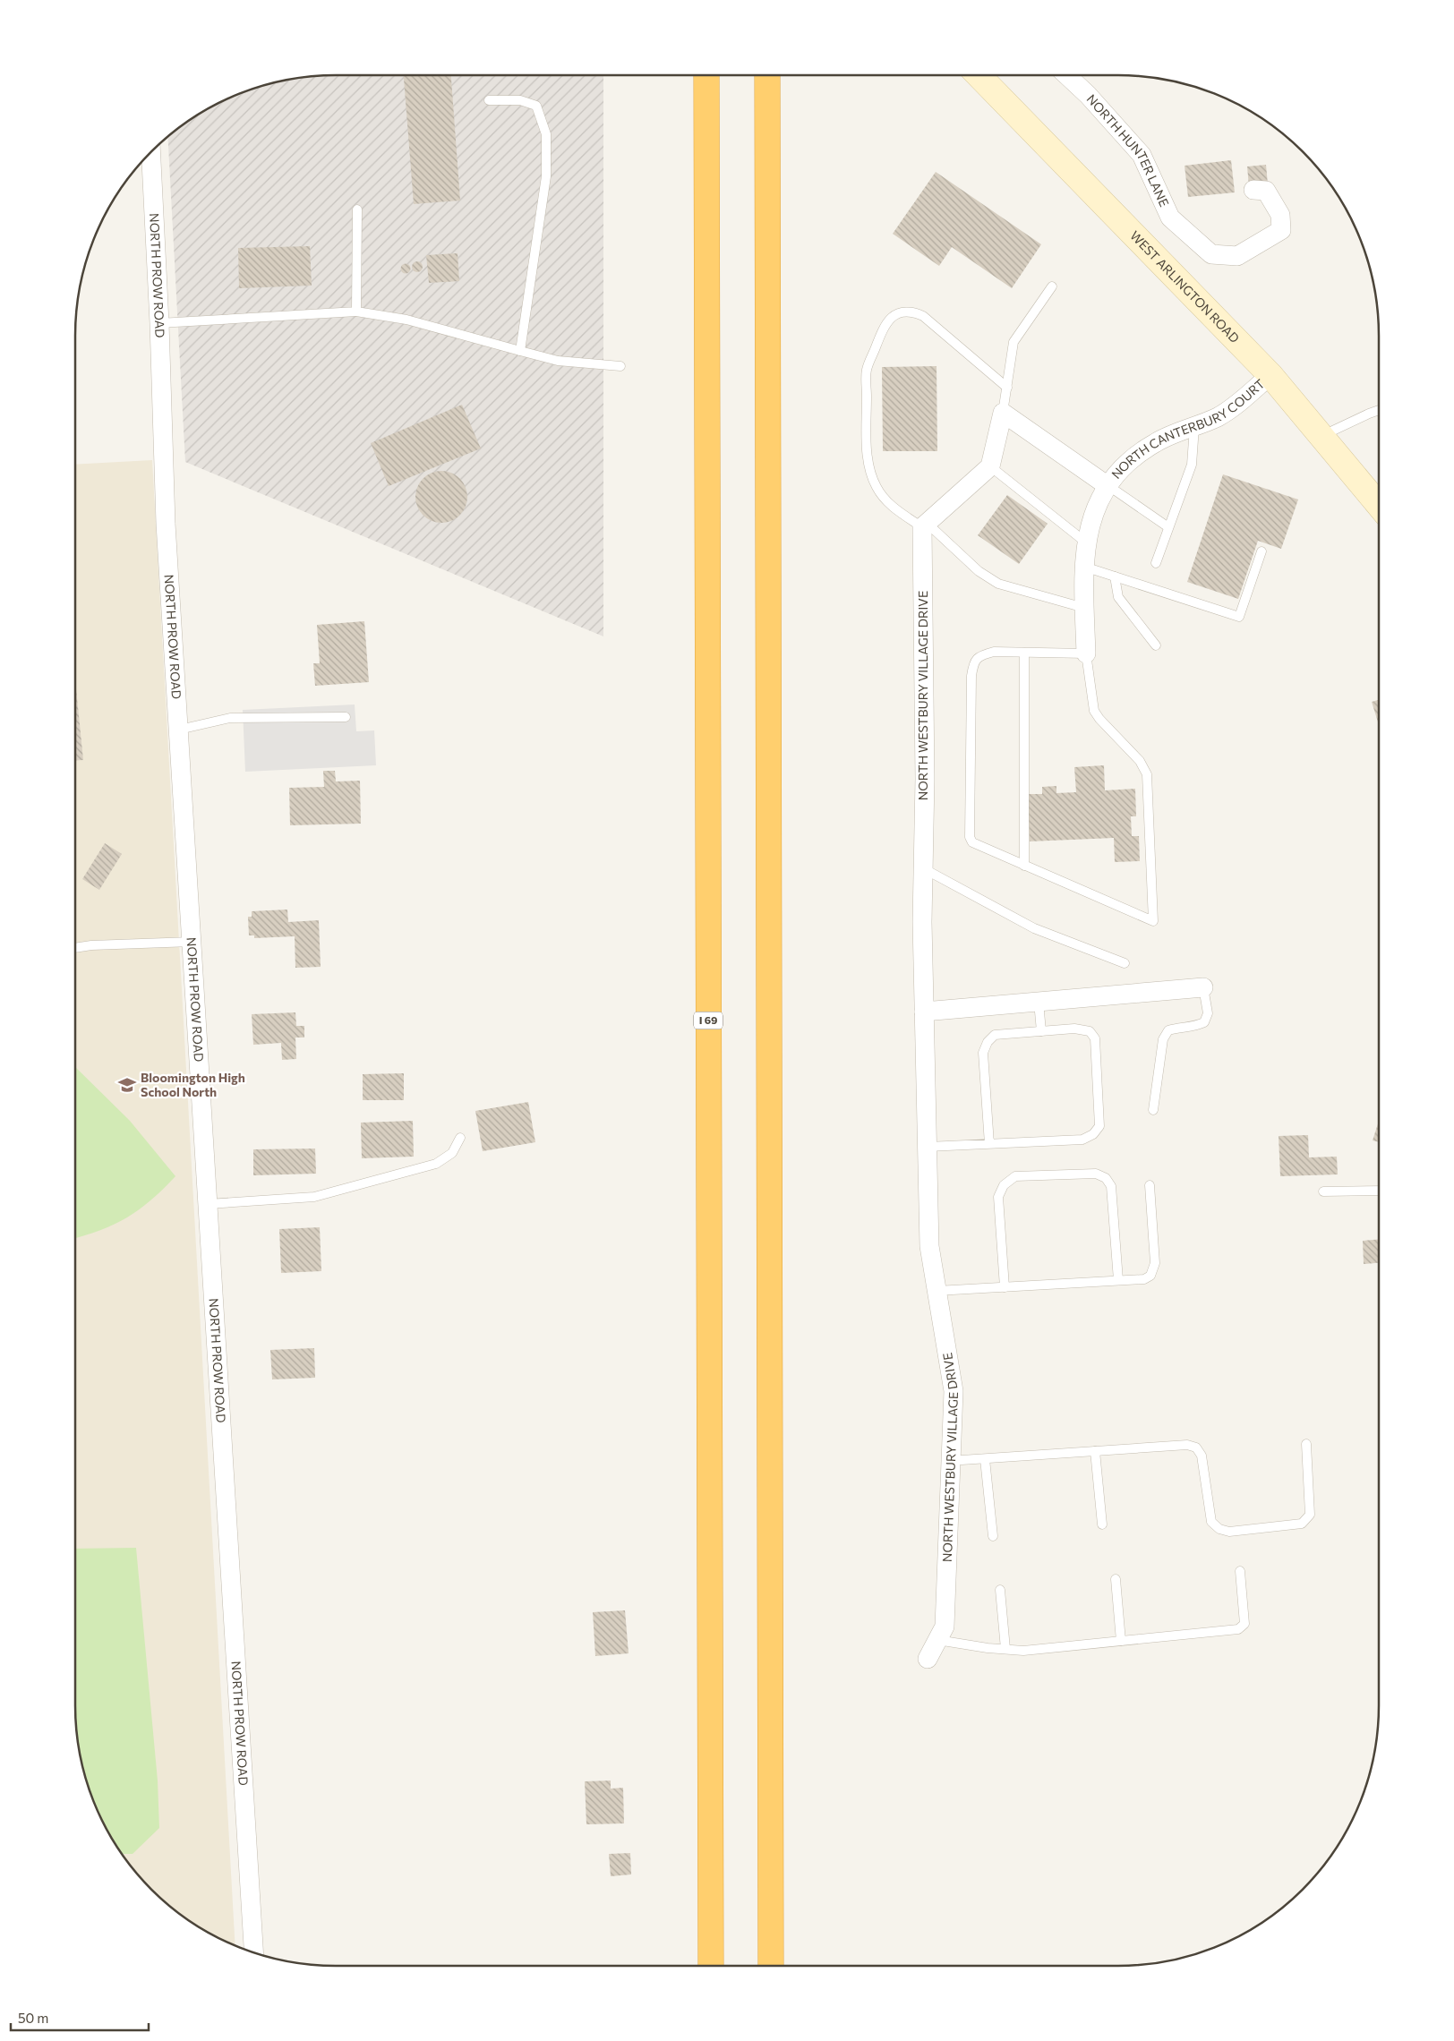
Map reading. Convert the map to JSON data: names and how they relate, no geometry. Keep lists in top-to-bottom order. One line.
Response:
{"streets":{"highway":["I 69"],"street":["NORTH HUNTER LANE","NORTH PROW ROAD","WEST ARLINGTON ROAD","NORTH CANTERBURY COURT","NORTH WESTBURY VILLAGE DRIVE"]},"crossings":[["WEST ARLINGTON ROAD","NORTH CANTERBURY COURT"]],"places":{"school or university":["Bloomington High School North"]},"scale_bar":"50 m"}
